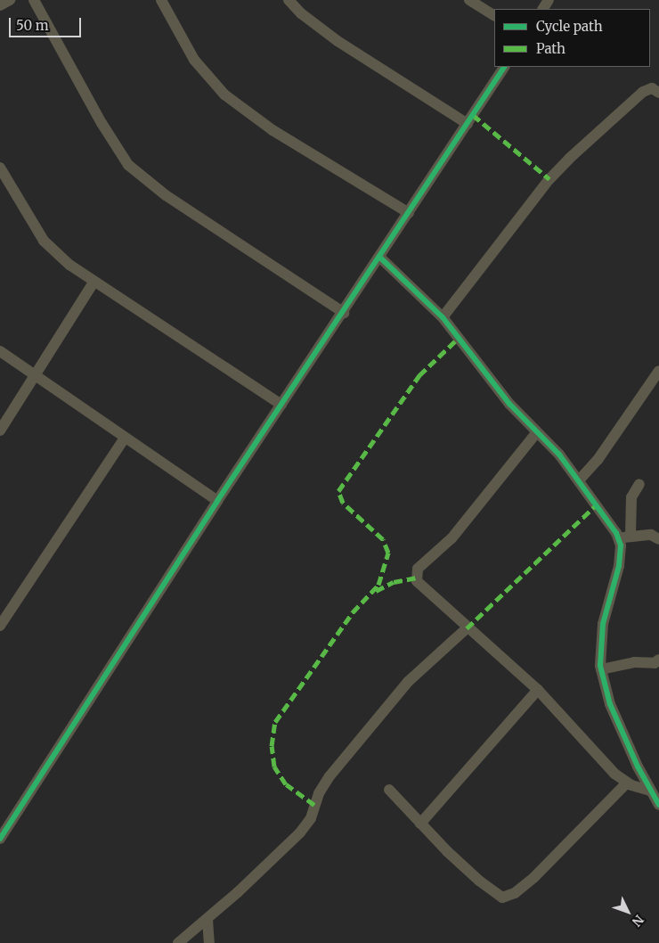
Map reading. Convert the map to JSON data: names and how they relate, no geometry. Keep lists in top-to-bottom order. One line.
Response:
{"legend":["Cycle path","Path"],"scale_bar":"50 m","north":"bottom right"}
